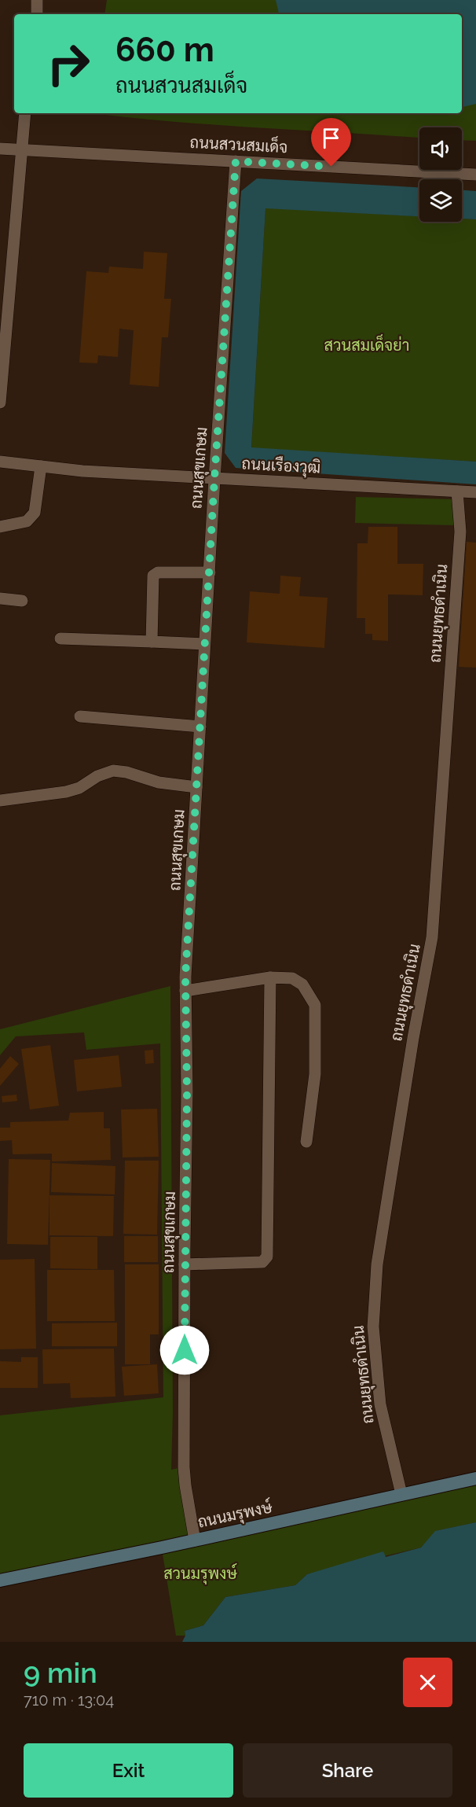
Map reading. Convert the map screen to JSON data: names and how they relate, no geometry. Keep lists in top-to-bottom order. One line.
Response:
{"streets":{"main road":["ถนนมรุพงษ์"],"street":["ถนนสวนสมเด็จ","ถนนเรืองวุฒิ","ถนนสุขเกษม","ถนนยุทธดำเนิน"]},"crossings":[["ถนนสวนสมเด็จ","ถนนสุขเกษม"],["ถนนเรืองวุฒิ","ถนนสุขเกษม"],["ถนนเรืองวุฒิ","ถนนยุทธดำเนิน"],["ถนนสุขเกษม","ถนนมรุพงษ์"],["ถนนยุทธดำเนิน","ถนนมรุพงษ์"]],"parks":["สวนสมเด็จย่า","สวนมรุพงษ์"],"page":{"turn":["660 m","ถนนสวนสมเด็จ"],"heading":["9 min","710 m · 13:04"],"buttons":["Exit","Share"]}}
